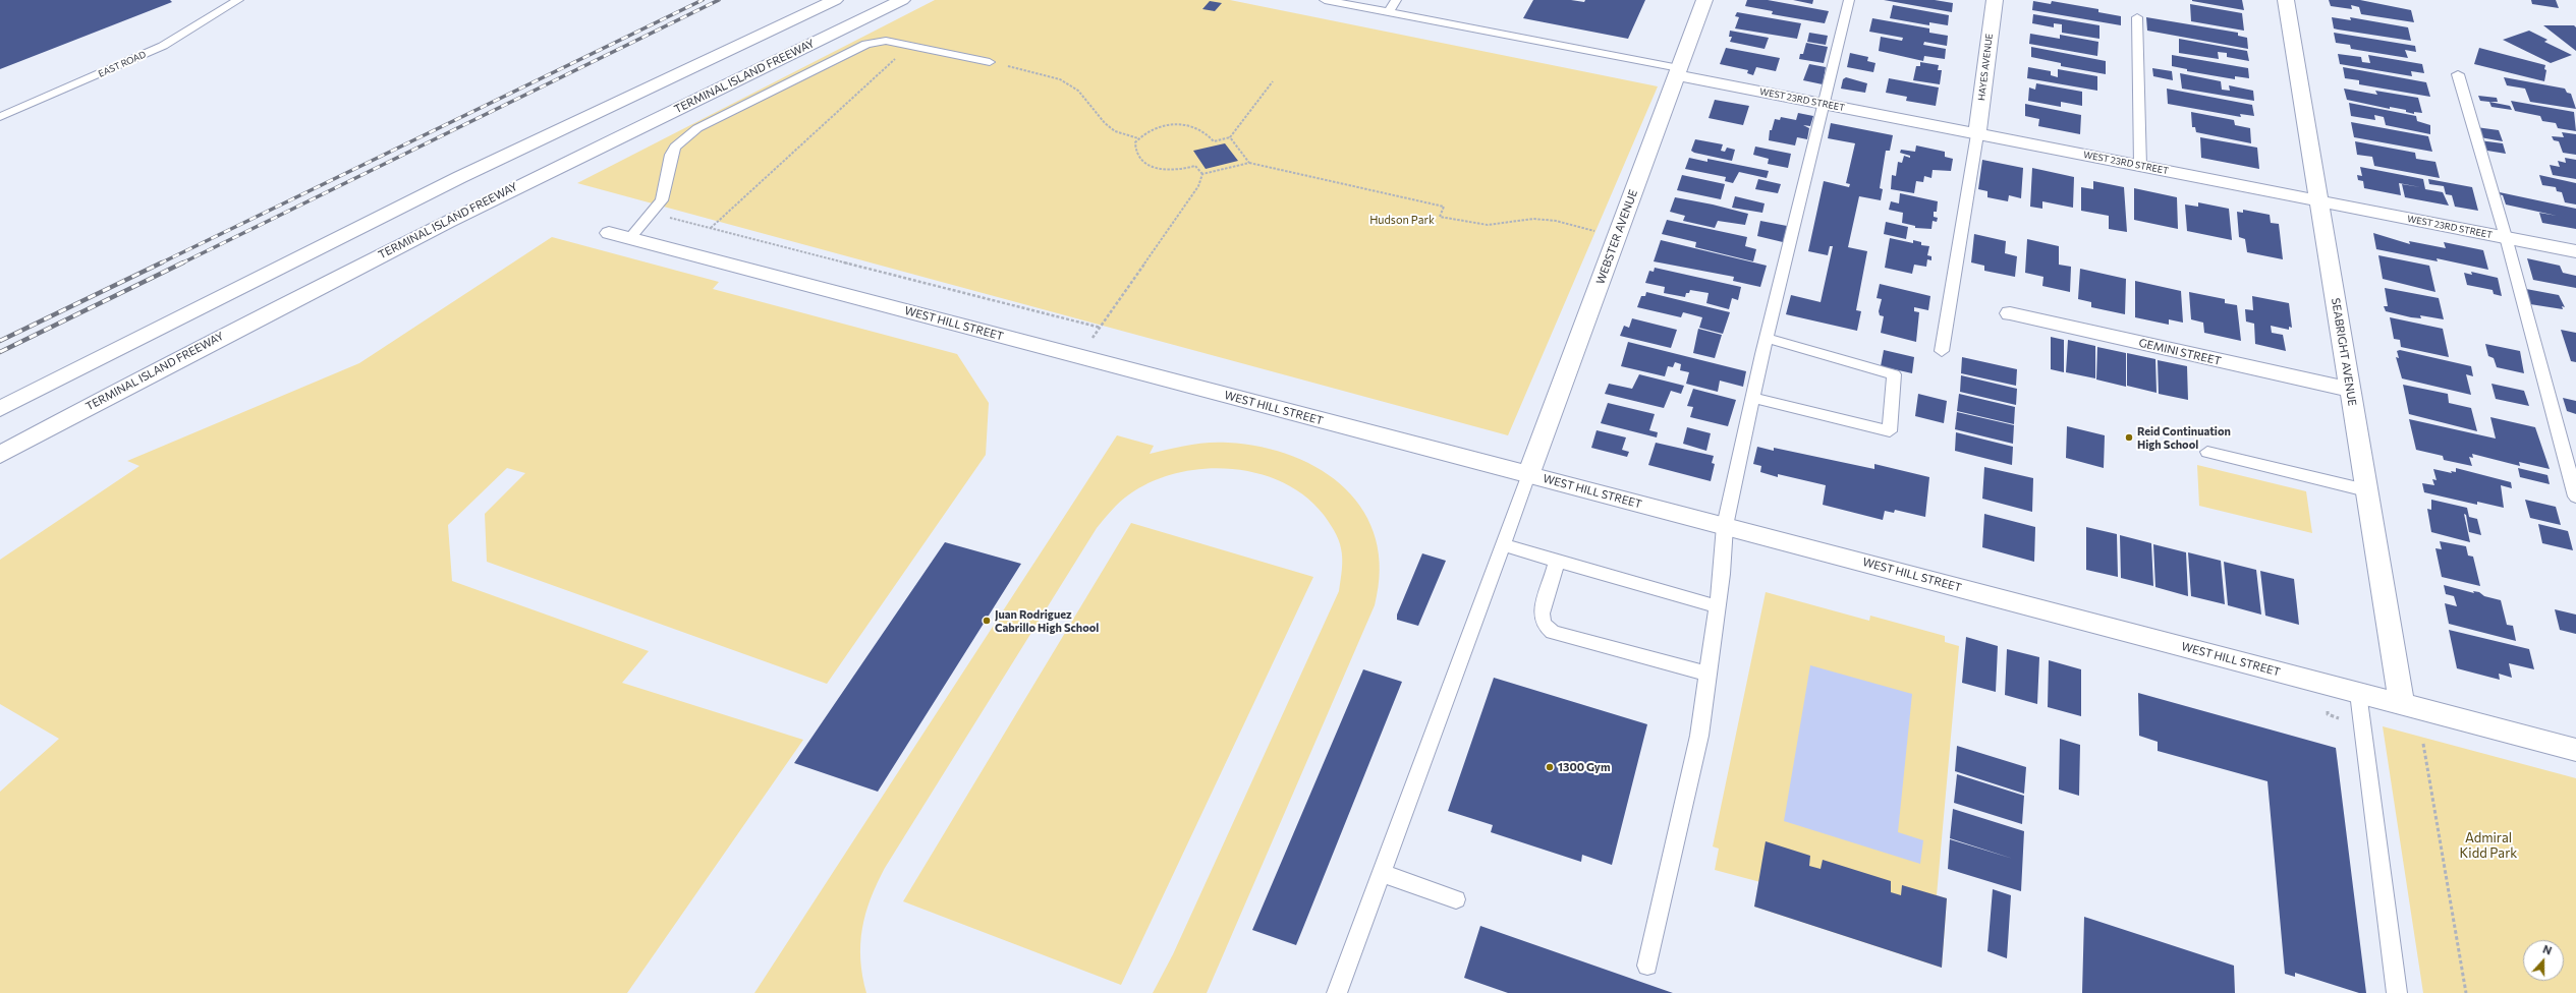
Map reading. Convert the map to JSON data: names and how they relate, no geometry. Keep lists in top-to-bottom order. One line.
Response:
{"streets":{"main road":["HAYES AVENUE","TERMINAL ISLAND FREEWAY","WEST 23RD STREET","WEBSTER AVENUE","WEST HILL STREET","GEMINI STREET","SEABRIGHT AVENUE"],"lane":["EAST ROAD"]},"crossings":[["HAYES AVENUE","WEST 23RD STREET"],["WEST 23RD STREET","WEBSTER AVENUE"],["WEST 23RD STREET","SEABRIGHT AVENUE"],["WEBSTER AVENUE","WEST HILL STREET"],["WEST HILL STREET","SEABRIGHT AVENUE"],["GEMINI STREET","SEABRIGHT AVENUE"]],"parks":["Hudson Park","Admiral Kidd Park"],"places":["Reid Continuation High School","Juan Rodriguez Cabrillo High School","1300 Gym"],"north":"top"}
